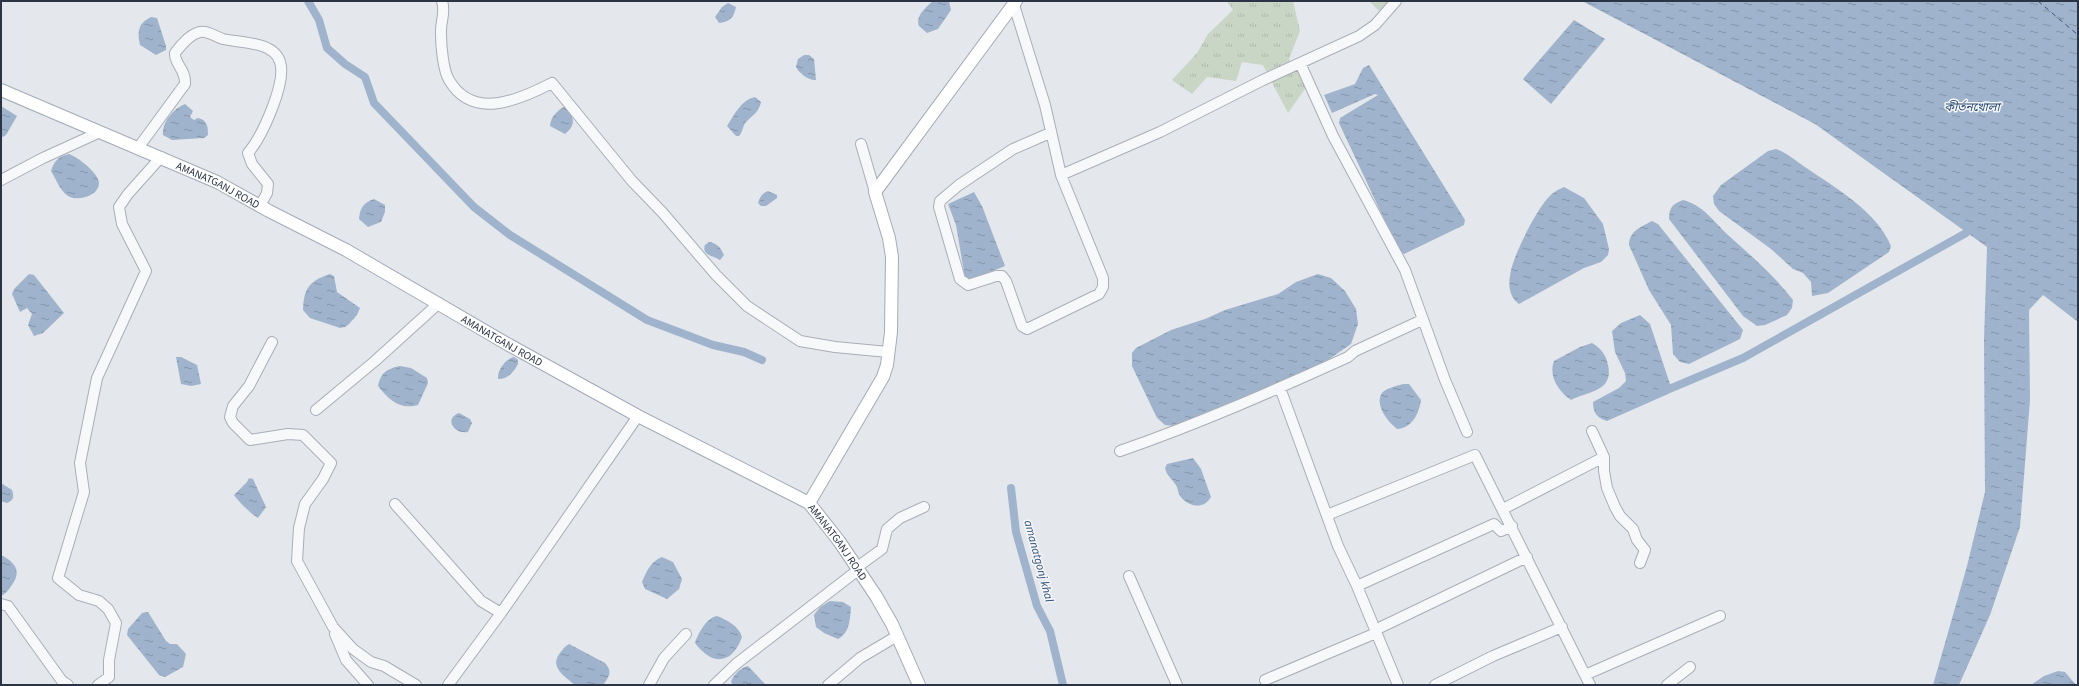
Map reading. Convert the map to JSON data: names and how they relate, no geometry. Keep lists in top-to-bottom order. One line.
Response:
{"streets":{"main road":["AMANATGANJ ROAD"]},"water":["কীর্তনখোলা","amanatgonj khal"]}
